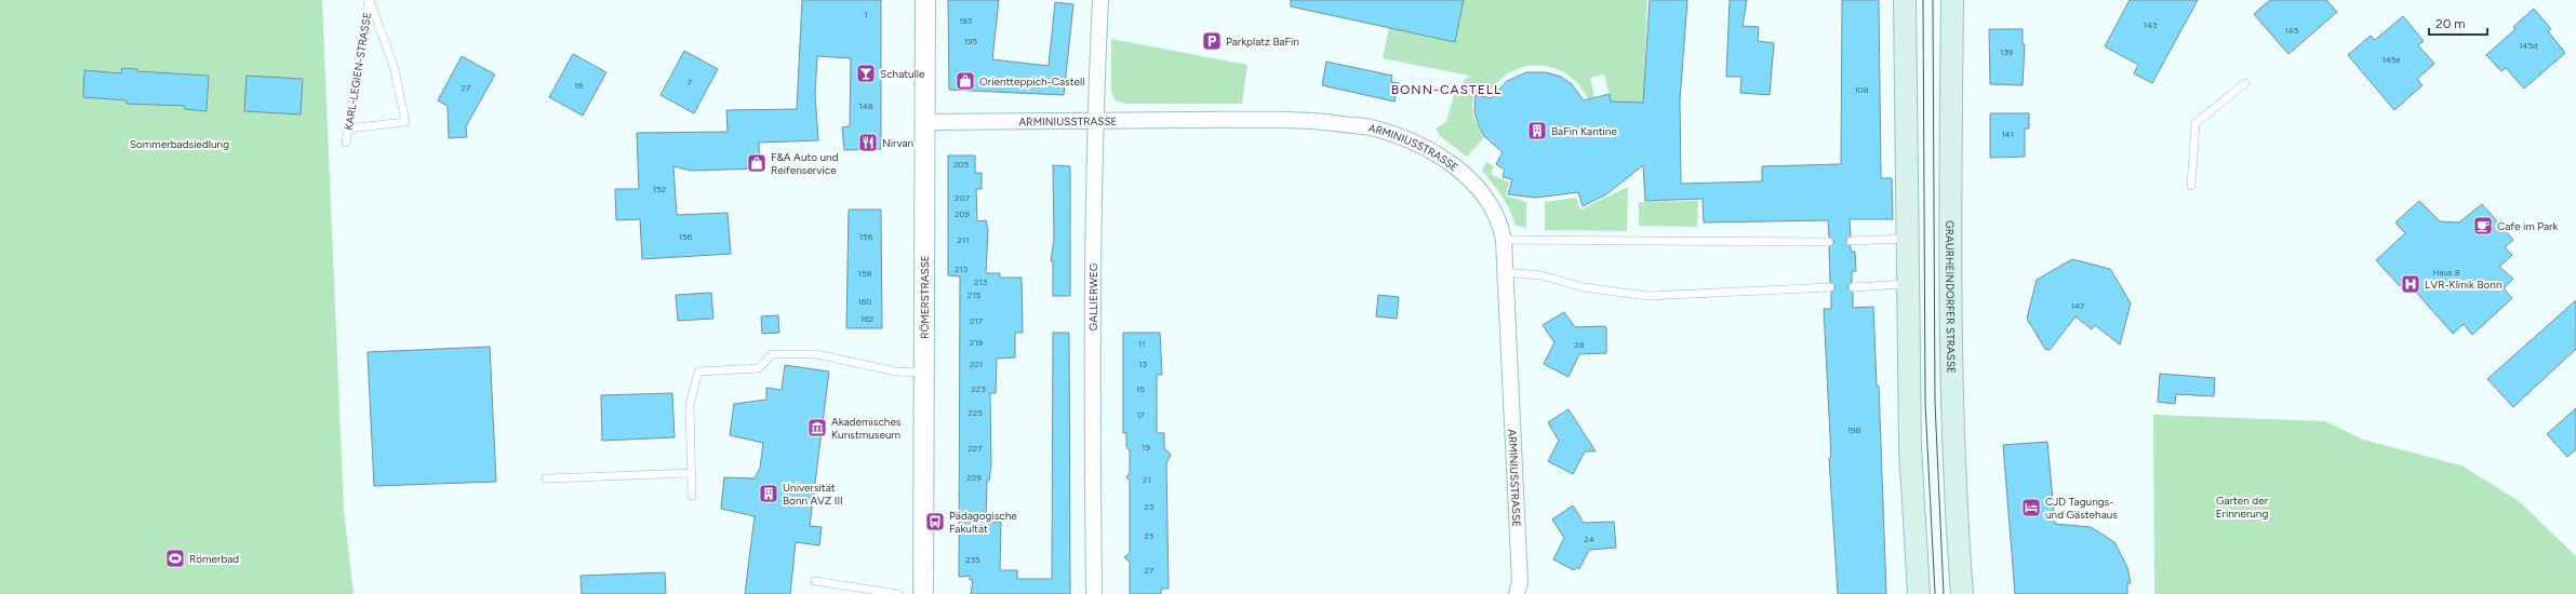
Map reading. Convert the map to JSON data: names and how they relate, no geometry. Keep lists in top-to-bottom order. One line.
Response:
{"streets":{"main road":["GRAURHEINDORFER STRASSE"],"street":["ARMINIUSSTRASSE","RÖMERSTRASSE","GALLIERWEG"],"lane":["KARL-LEGIEN-STRASSE"]},"crossings":[["ARMINIUSSTRASSE","RÖMERSTRASSE"],["ARMINIUSSTRASSE","GALLIERWEG"]],"districts":["BONN-CASTELL"],"parks":["Sommerbadsiedlung","Garten der Erinnerung"],"places":{"parking":["Parkplatz BaFin"],"bar":["Schatulle"],"shop":["Orientteppich-Castell","F&A Auto und Reifenservice"],"building":["BaFin Kantine","Universität Bonn AVZ III"],"restaurant":["Nirvan"],"cafe":["Cafe im Park"],"hospital":["LVR-Klinik Bonn"],"museum":["Akademisches Kunstmuseum"],"hotel":["CJD Tagungs- und Gästehaus"],"bus stop":["Pädagogische Fakultät"],"sports":["Römerbad"]},"house_numbers":["1","193","143","145","195","145d","139","145e","7","19","27","108","148","141","205","152","207","209","156","156","211","213","Haus 8","158","213","215","160","147","162","217","219","11","28","221","13","223","15","225","17","198","19","227","229","21","23","25","24","235","27"],"scale_bar":"20 m"}
